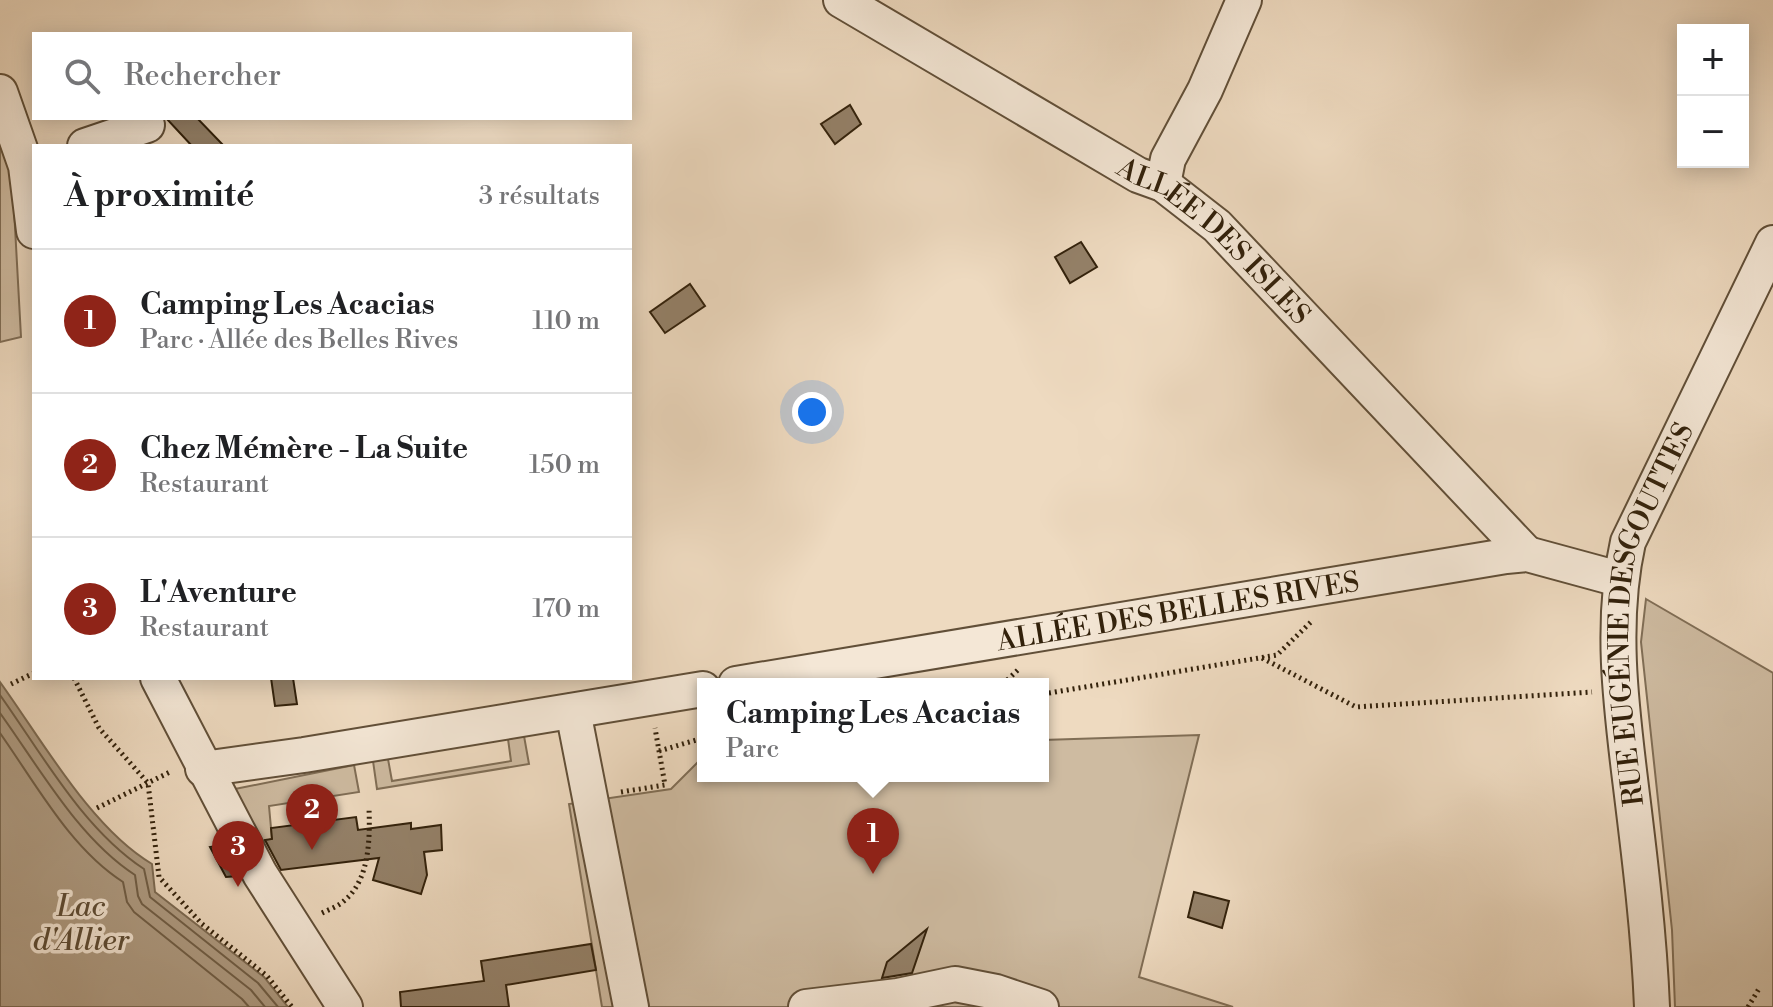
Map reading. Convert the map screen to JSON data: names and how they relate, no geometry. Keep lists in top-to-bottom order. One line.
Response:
{"streets":{"street":["ALLÉE DES ISLES","ALLÉE DES BELLES RIVES","RUE EUGÉNIE DESGOUTTES"]},"crossings":[["ALLÉE DES ISLES","ALLÉE DES BELLES RIVES"],["ALLÉE DES BELLES RIVES","RUE EUGÉNIE DESGOUTTES"]],"water":["Lac d'Allier"],"page":{"map_buttons":["+","−"],"search":"Rechercher","heading":["À proximité","3 résultats"],"list":[{"mark":"1","name":"Camping Les Acacias","note":"Parc · Allée des Belles Rives","value":"110 m"},{"mark":"2","name":"Chez Mémère - La Suite","note":"Restaurant","value":"150 m"},{"mark":"3","name":"L'Aventure","note":"Restaurant","value":"170 m"}],"popup":["Camping Les Acacias","Parc"],"pins":["2","1","3"]}}
